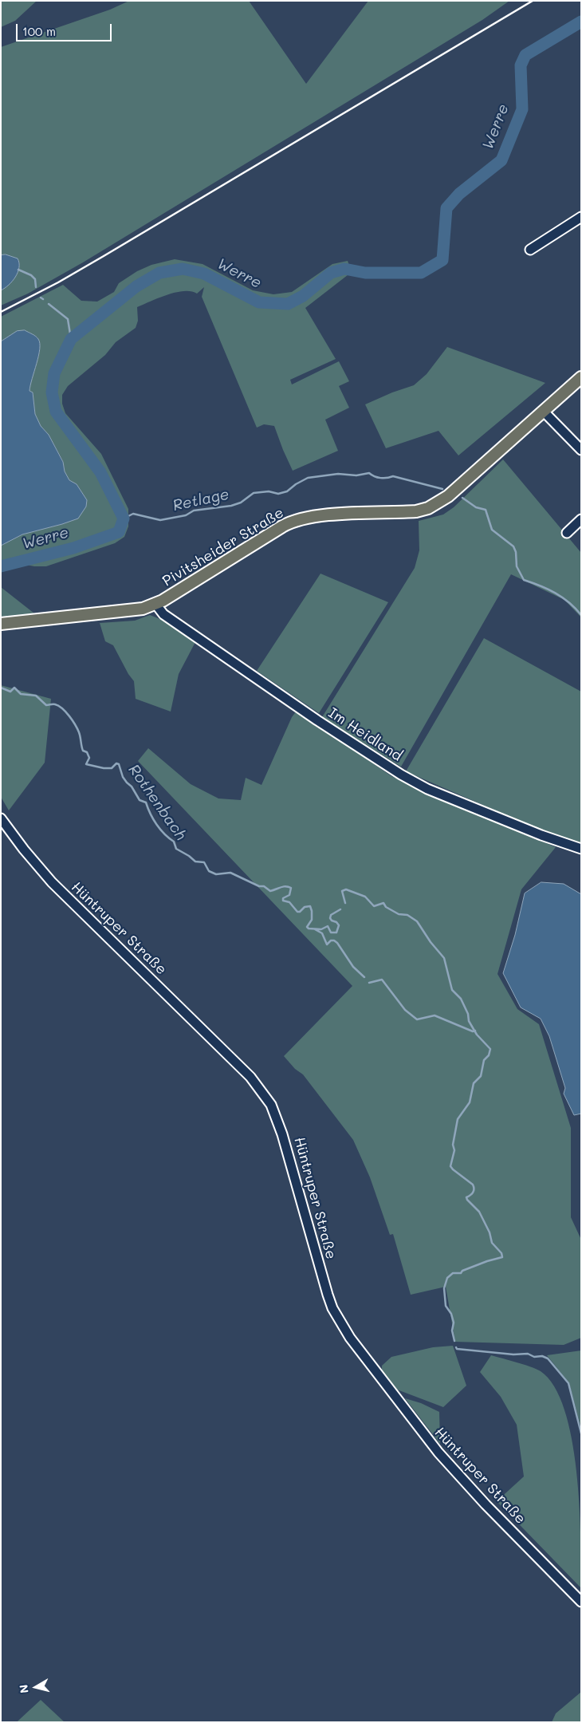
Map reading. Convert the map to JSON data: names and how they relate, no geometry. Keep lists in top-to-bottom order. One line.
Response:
{"streets":{"main road":["Pivitsheider Straße"],"street":["Im Heidland","Hüntruper Straße"]},"crossings":[["Pivitsheider Straße","Im Heidland"]],"water":["Werre","Retlage","Rothenbach"],"scale_bar":"100 m","north":"left"}
